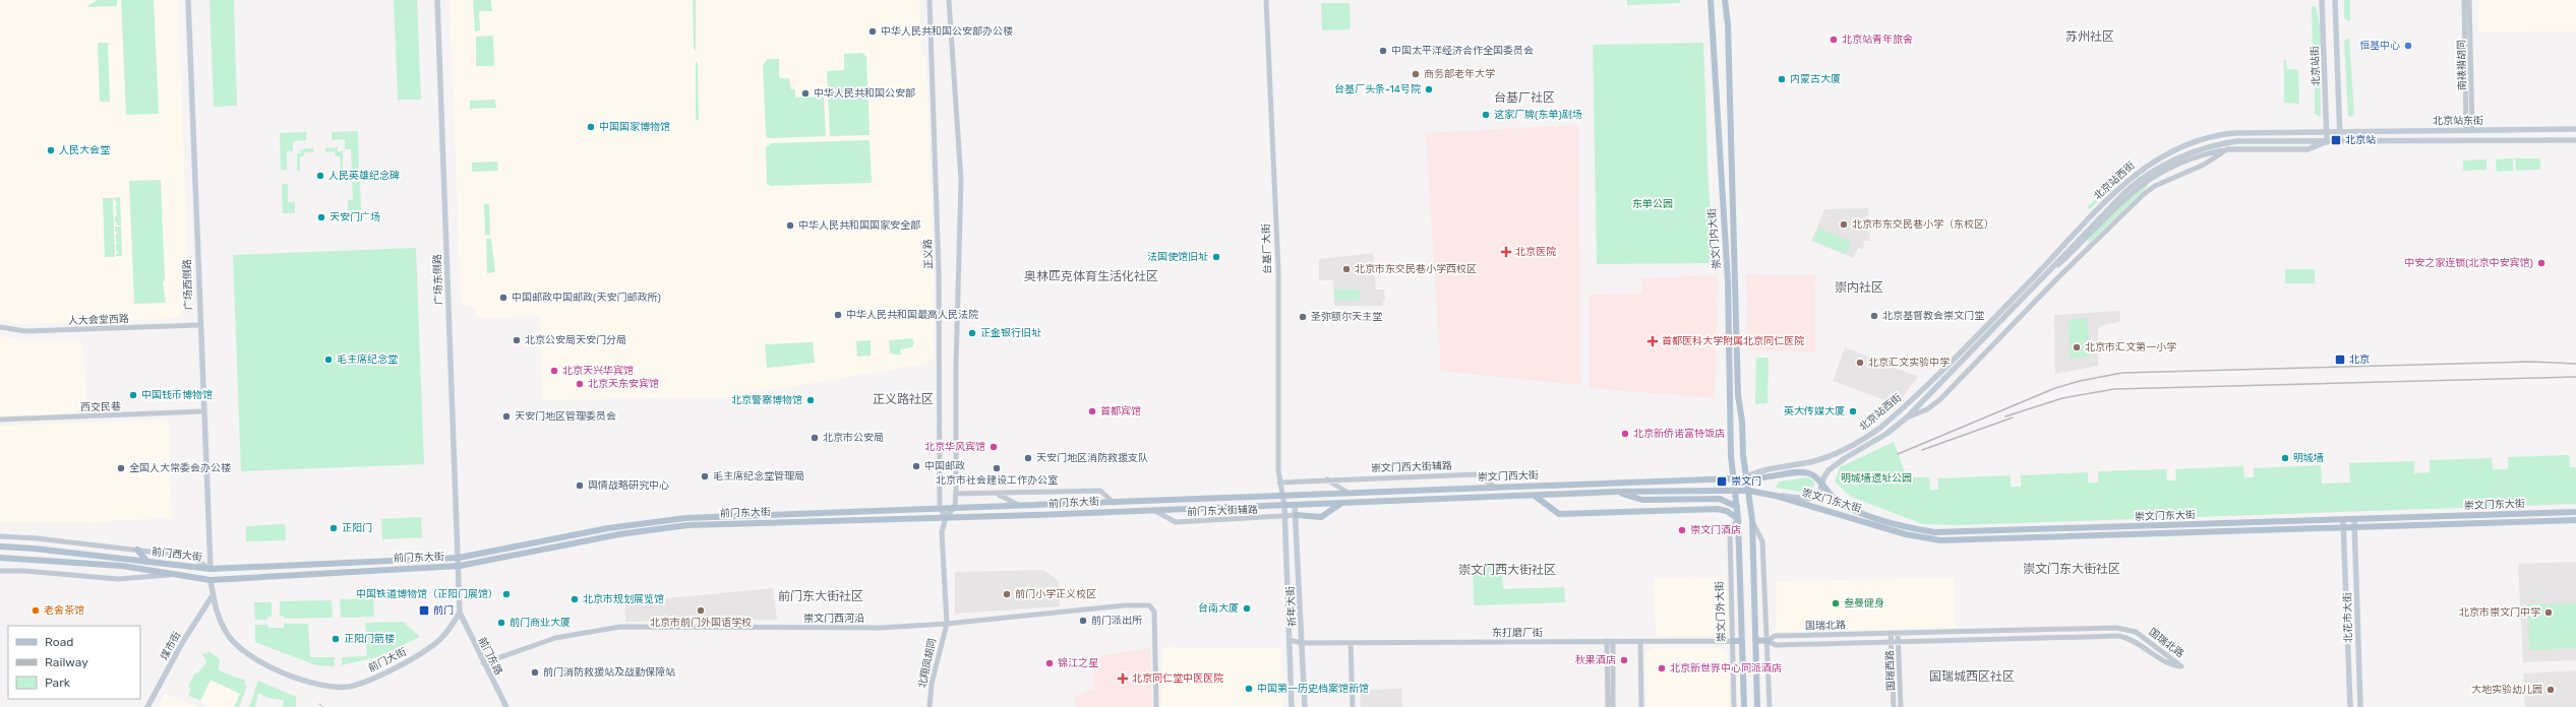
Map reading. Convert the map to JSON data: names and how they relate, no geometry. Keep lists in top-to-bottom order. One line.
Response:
{"streets":{"main road":["北京站街","北京站东街","北京站西街","崇文门内大街","广场东侧路","广场西侧路","崇文门西大街","崇文门东大街","前门东大街","前门西大街","祈年大街","崇文门外大街","北花市大街","煤市街","前门东路","前门大街"],"street":["南裱褙胡同","台基厂大街","正义路","人大会堂西路","西交民巷","崇文门西大街辅路","前门东大街辅路","崇文门西河沿","国瑞北路","东打磨厂街","北翔凤胡同","国瑞西路"]},"crossings":[["南裱褙胡同","北京站东街"],["北京站街","北京站东街"],["北京站街","北京站西街"],["北京站东街","北京站西街"],["北京站西街","崇文门内大街"],["北京站西街","崇文门西大街"],["北京站西街","崇文门东大街"],["崇文门内大街","崇文门西大街"],["崇文门内大街","崇文门外大街"],["台基厂大街","崇文门西大街辅路"],["台基厂大街","崇文门西大街"],["台基厂大街","前门东大街"],["台基厂大街","祈年大街"],["正义路","前门东大街"],["广场东侧路","前门东大街"],["广场东侧路","前门东路"],["广场东侧路","前门大街"],["广场西侧路","人大会堂西路"],["广场西侧路","西交民巷"],["广场西侧路","前门东大街"],["广场西侧路","前门西大街"],["崇文门西大街辅路","崇文门西大街"],["崇文门西大街","崇文门东大街"],["崇文门西大街","前门东大街"],["崇文门西大街","祈年大街"],["崇文门西大街","崇文门外大街"],["崇文门东大街","崇文门外大街"],["崇文门东大街","北花市大街"],["前门东大街","前门东大街辅路"],["前门东大街","前门西大街"],["前门东大街","祈年大街"],["前门东大街","北翔凤胡同"],["前门东大街辅路","祈年大街"],["祈年大街","东打磨厂街"],["崇文门外大街","东打磨厂街"],["崇文门西河沿","前门东路"],["崇文门西河沿","北翔凤胡同"],["国瑞北路","国瑞西路"],["煤市街","前门大街"],["前门东路","前门大街"]],"districts":["苏州社区","台基厂社区","奥林匹克体育生活化社区","崇内社区","正义路社区","崇文门东大街社区","崇文门西大街社区","前门东大街社区","国瑞城西区社区"],"parks":["东单公园","明城墙遗址公园"],"places":{"other":["中华人民共和国公安部办公楼","北京站青年旅舍","恒基中心","中国太平洋经济合作全国委员会","商务部老年大学","内蒙古大厦","台基厂头条-14号院","中华人民共和国公安部","这家厂牌(东单)剧场","中国国家博物馆","人民大会堂","人民英雄纪念碑","天安门广场","北京市东交民巷小学（东校区）","中华人民共和国国家安全部","法国使馆旧址","中安之家连锁(北京中安宾馆)","北京市东交民巷小学西校区","中国邮政中国邮政(天安门邮政所)","中华人民共和国最高人民法院","北京基督教会崇文门堂","圣弥额尔天主堂","正金银行旧址","北京公安局天安门分局","北京市汇文第一小学","毛主席纪念堂","北京汇文实验中学","北京天兴华宾馆","北京天东安宾馆","中国钱币博物馆","北京警察博物馆","首都宾馆","英大传媒大厦","天安门地区管理委员会","北京新侨诺富特饭店","北京市公安局","北京华风宾馆","天安门地区消防救援支队","明城墙","中国邮政","全国人大常委会办公楼","北京市社会建设工作办公室","毛主席纪念堂管理局","舆情战略研究中心","正阳门","崇文门酒店","中国铁道博物馆（正阳门展馆）","前门小学正义校区","北京市规划展览馆","叁曼健身","台南大厦","老舍茶馆","北京市前门外国语学校","北京市崇文门中学","前门派出所","前门商业大厦","正阳门箭楼","秋果酒店","锦江之星","北京新世界中心同派酒店","前门消防救援站及战勤保障站","中国第一历史档案馆新馆","大地实验幼儿园"],"transit":["北京站","北京","崇文门","前门"],"health":["北京医院","首都医科大学附属北京同仁医院","北京同仁堂中医医院"]},"legend":["Road","Railway","Park"]}
